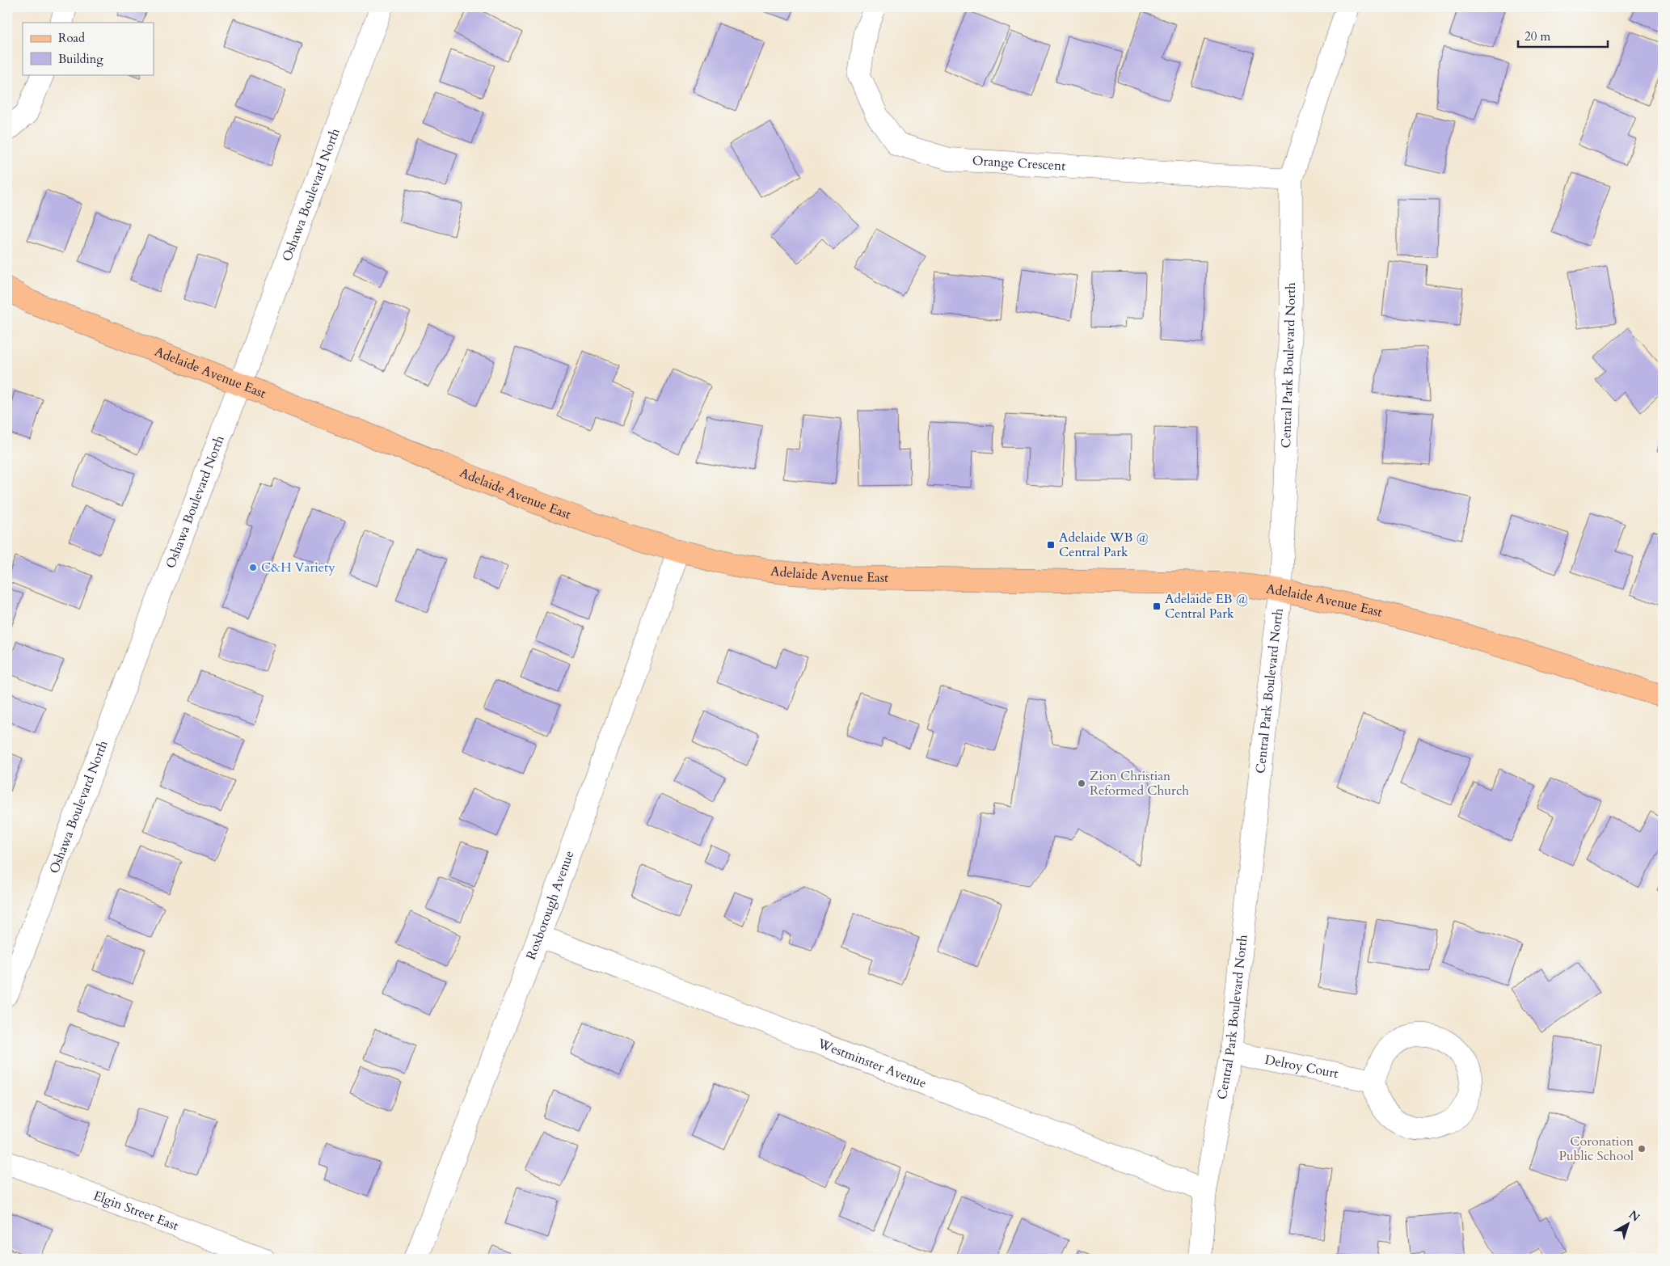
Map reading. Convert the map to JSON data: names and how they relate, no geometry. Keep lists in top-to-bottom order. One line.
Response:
{"streets":{"main road":["Adelaide Avenue East"],"street":["Orange Crescent","Oshawa Boulevard North","Central Park Boulevard North","Roxborough Avenue","Westminster Avenue","Delroy Court","Elgin Street East"]},"crossings":[["Orange Crescent","Central Park Boulevard North"],["Oshawa Boulevard North","Adelaide Avenue East"],["Central Park Boulevard North","Adelaide Avenue East"],["Central Park Boulevard North","Westminster Avenue"],["Central Park Boulevard North","Delroy Court"],["Adelaide Avenue East","Roxborough Avenue"],["Roxborough Avenue","Westminster Avenue"]],"places":{"transit":["Adelaide WB @ Central Park","Adelaide EB @ Central Park"],"other":["C&H Variety","Zion Christian Reformed Church","Coronation Public School"]},"legend":["Road","Building"],"scale_bar":"20 m","north":"top right"}
